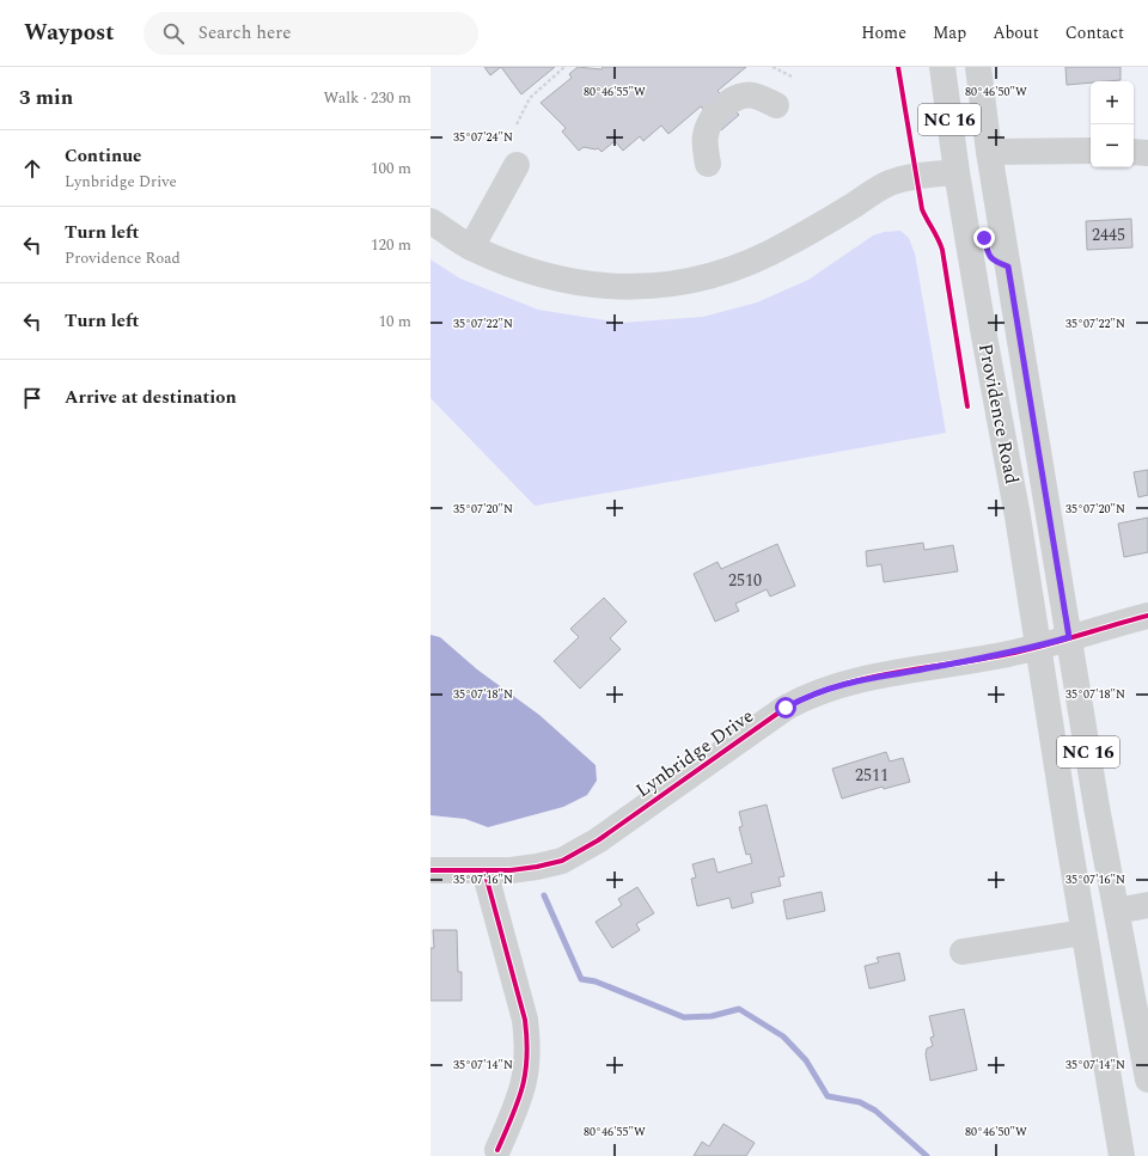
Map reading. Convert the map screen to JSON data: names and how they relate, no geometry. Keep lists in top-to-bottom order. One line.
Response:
{"streets":{"main road":["NC 16","Providence Road","Lynbridge Drive"]},"crossings":[["Providence Road","Lynbridge Drive"]],"house_numbers":["2445","2510","2511"],"page":{"header":"Waypost","search":"Search here","nav":["Home","Map","About","Contact"],"heading":["3 min","Walk · 230 m"],"map_buttons":["+","−"],"list":[["Continue","Lynbridge Drive","100 m"],["Turn left","Providence Road","120 m"],["Turn left","10 m"],"Arrive at destination"]},"coordinates":["80°46'55\"W","80°46'50\"W","35°07'24\"N","35°07'22\"N","35°07'20\"N","35°07'18\"N","35°07'16\"N","35°07'14\"N"]}
